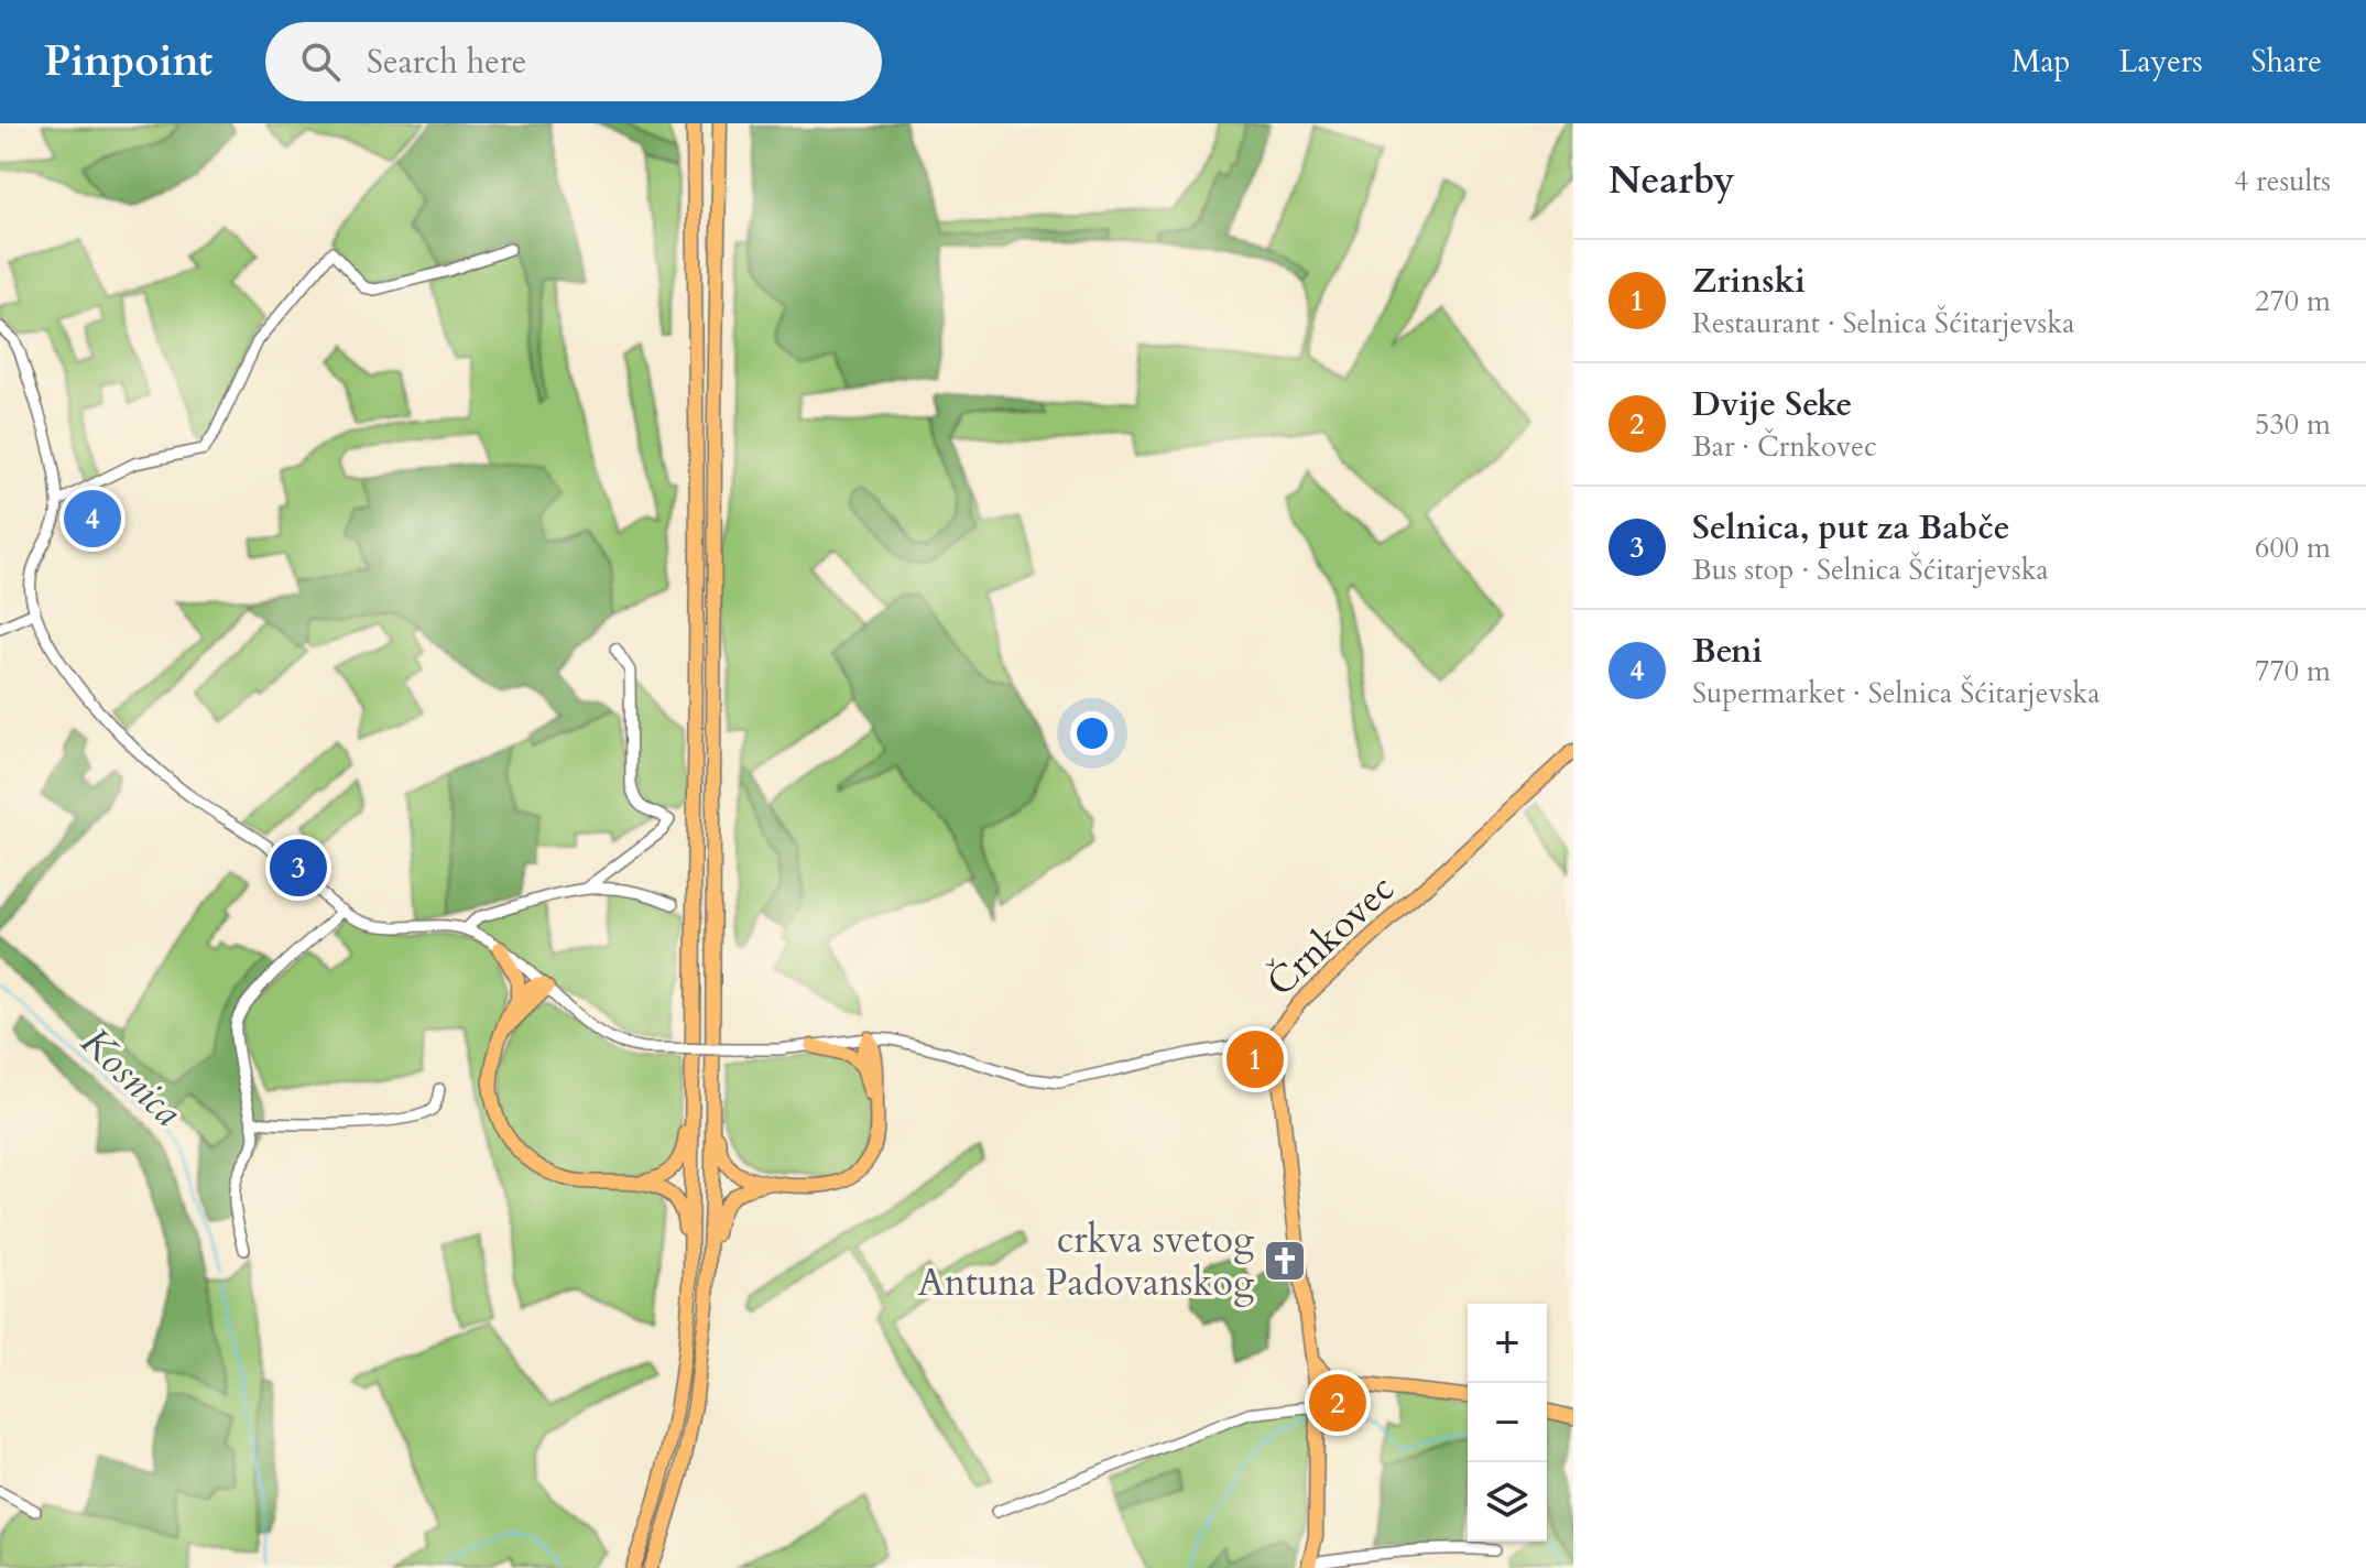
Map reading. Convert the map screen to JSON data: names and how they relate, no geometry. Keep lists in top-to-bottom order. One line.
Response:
{"streets":{"main road":["Črnkovec"]},"water":["Kosnica"],"places":{"church":["crkva svetog Antuna Padovanskog"]},"page":{"header":"Pinpoint","search":"Search here","nav":["Map","Layers","Share"],"heading":["Nearby","4 results"],"list":[{"mark":"1","name":"Zrinski","note":"Restaurant · Selnica Šćitarjevska","value":"270 m"},{"mark":"2","name":"Dvije Seke","note":"Bar · Črnkovec","value":"530 m"},{"mark":"3","name":"Selnica, put za Babče","note":"Bus stop · Selnica Šćitarjevska","value":"600 m"},{"mark":"4","name":"Beni","note":"Supermarket · Selnica Šćitarjevska","value":"770 m"}],"pins":["4","3","1","2"],"map_buttons":["+","−"]}}
